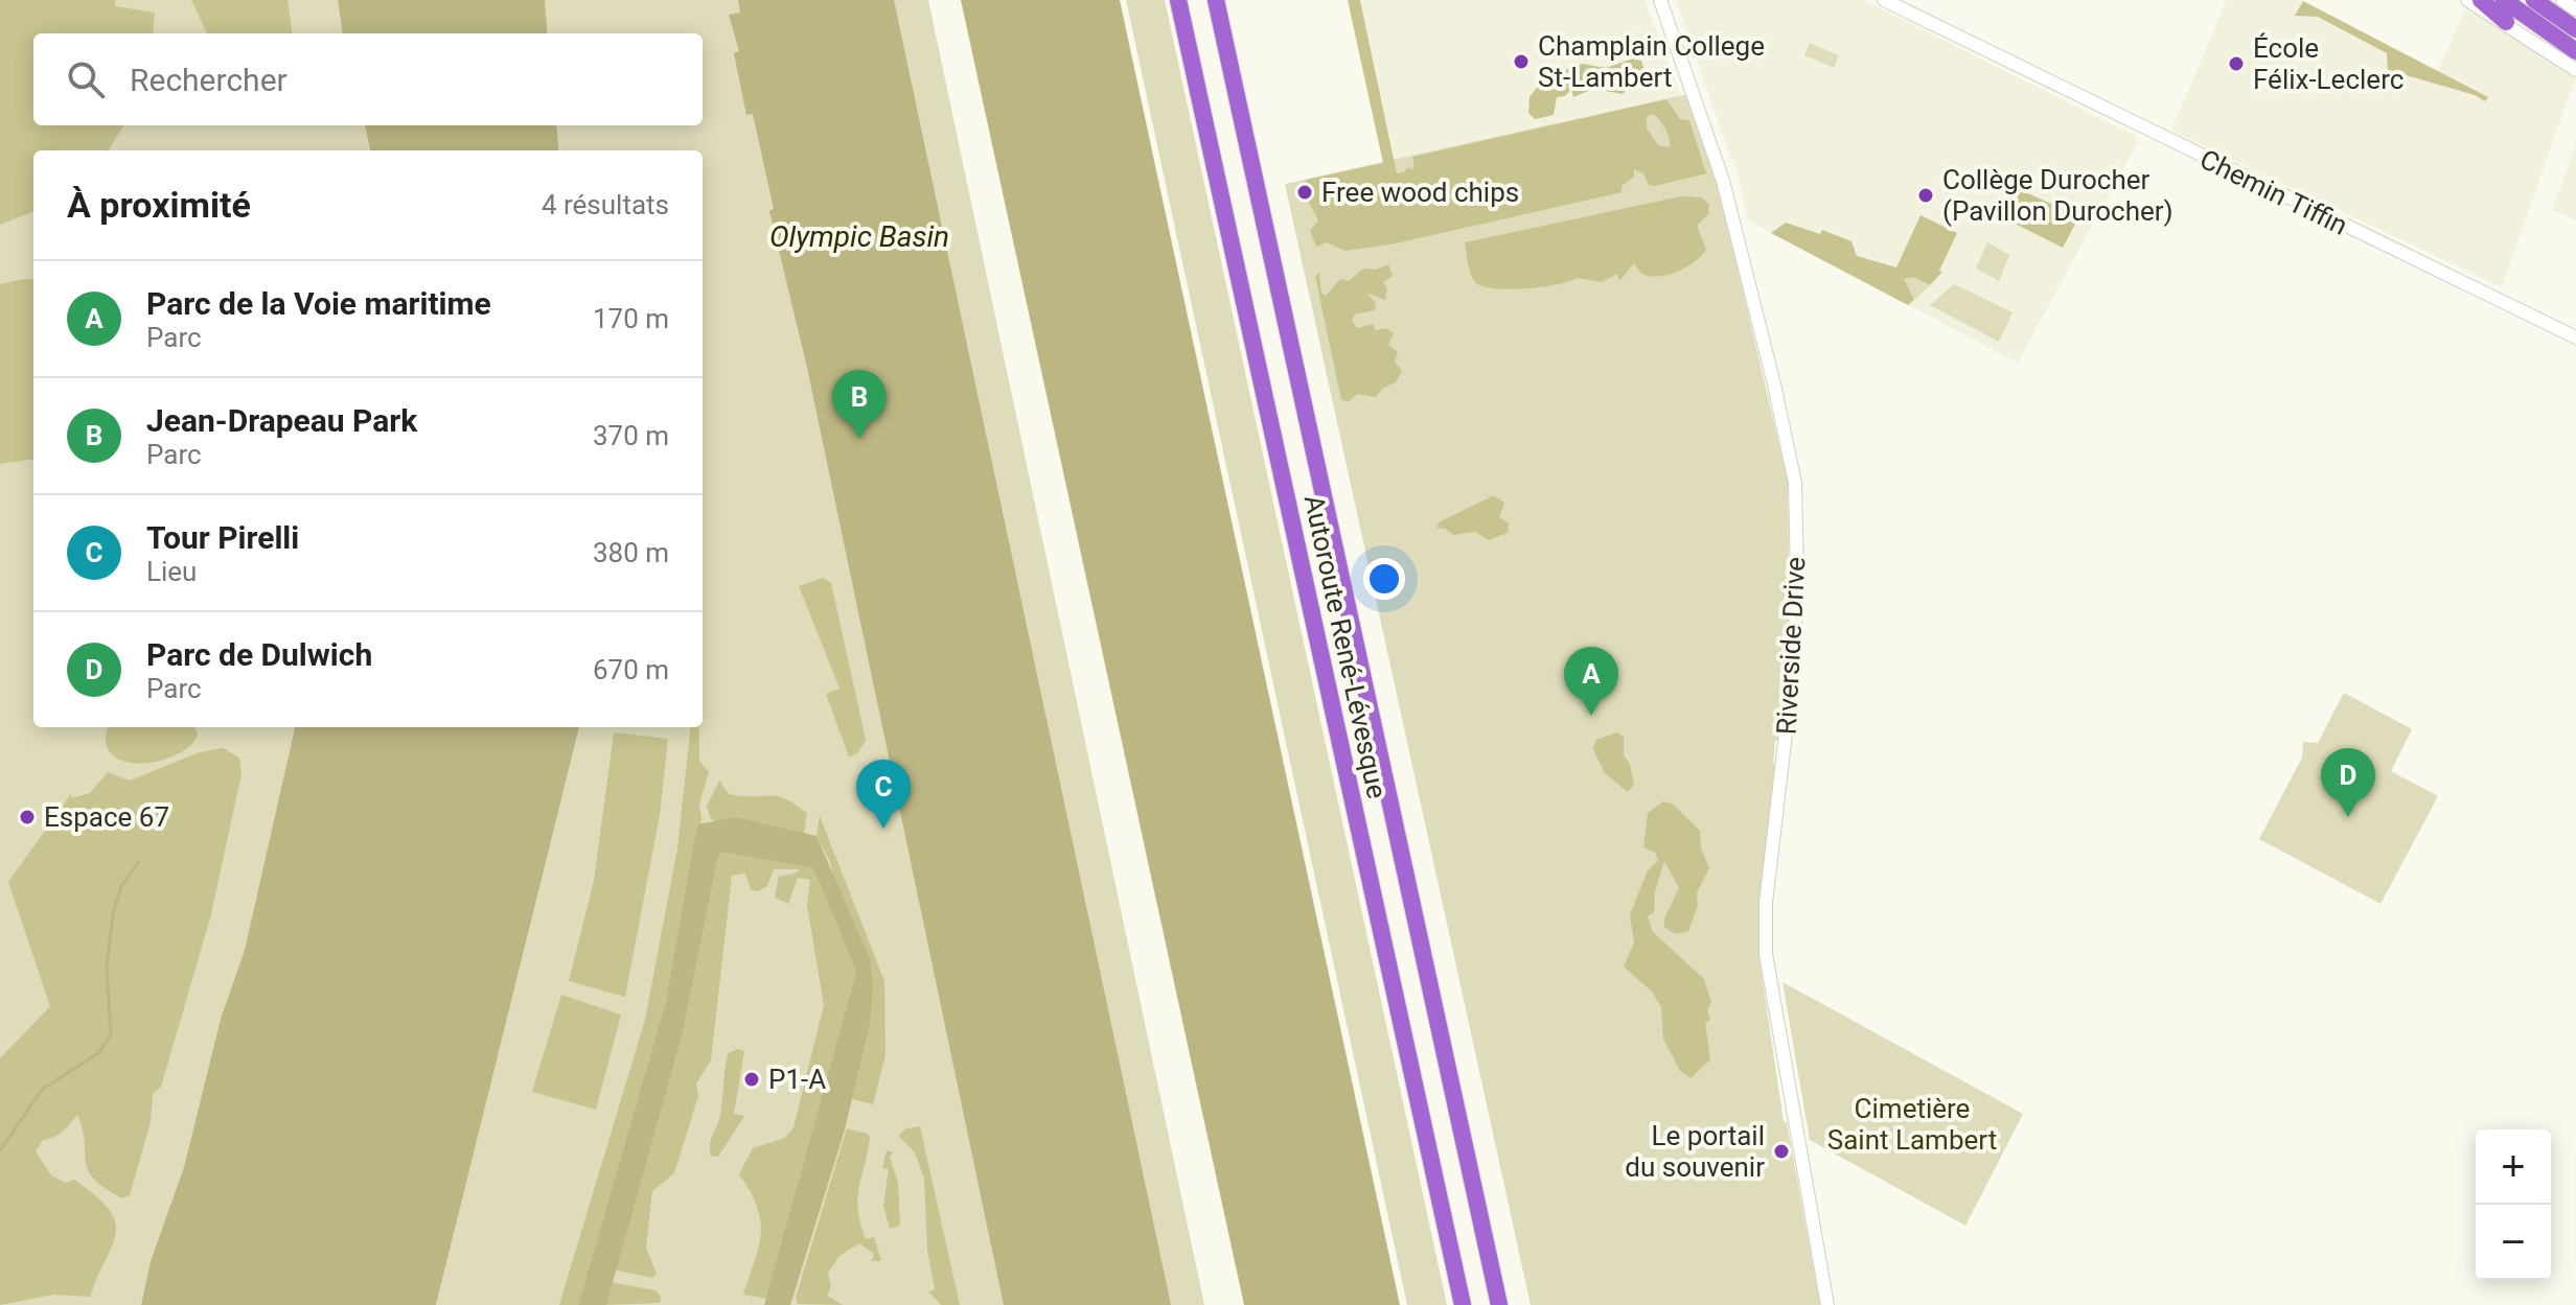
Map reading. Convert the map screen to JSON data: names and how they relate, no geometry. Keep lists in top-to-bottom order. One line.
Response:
{"streets":{"highway":["Autoroute René-Lévesque"],"street":["Chemin Tiffin","Riverside Drive"]},"water":["Olympic Basin"],"parks":["Cimetière Saint Lambert"],"places":["Champlain College St-Lambert","École Félix-Leclerc","Free wood chips","Collège Durocher (Pavillon Durocher)","Espace 67","P1-A","Le portail du souvenir"],"page":{"search":"Rechercher","heading":["À proximité","4 résultats"],"list":[{"mark":"A","name":"Parc de la Voie maritime","note":"Parc","value":"170 m"},{"mark":"B","name":"Jean-Drapeau Park","note":"Parc","value":"370 m"},{"mark":"C","name":"Tour Pirelli","note":"Lieu","value":"380 m"},{"mark":"D","name":"Parc de Dulwich","note":"Parc","value":"670 m"}],"pins":["B","A","D","C"],"map_buttons":["+","−"]}}
